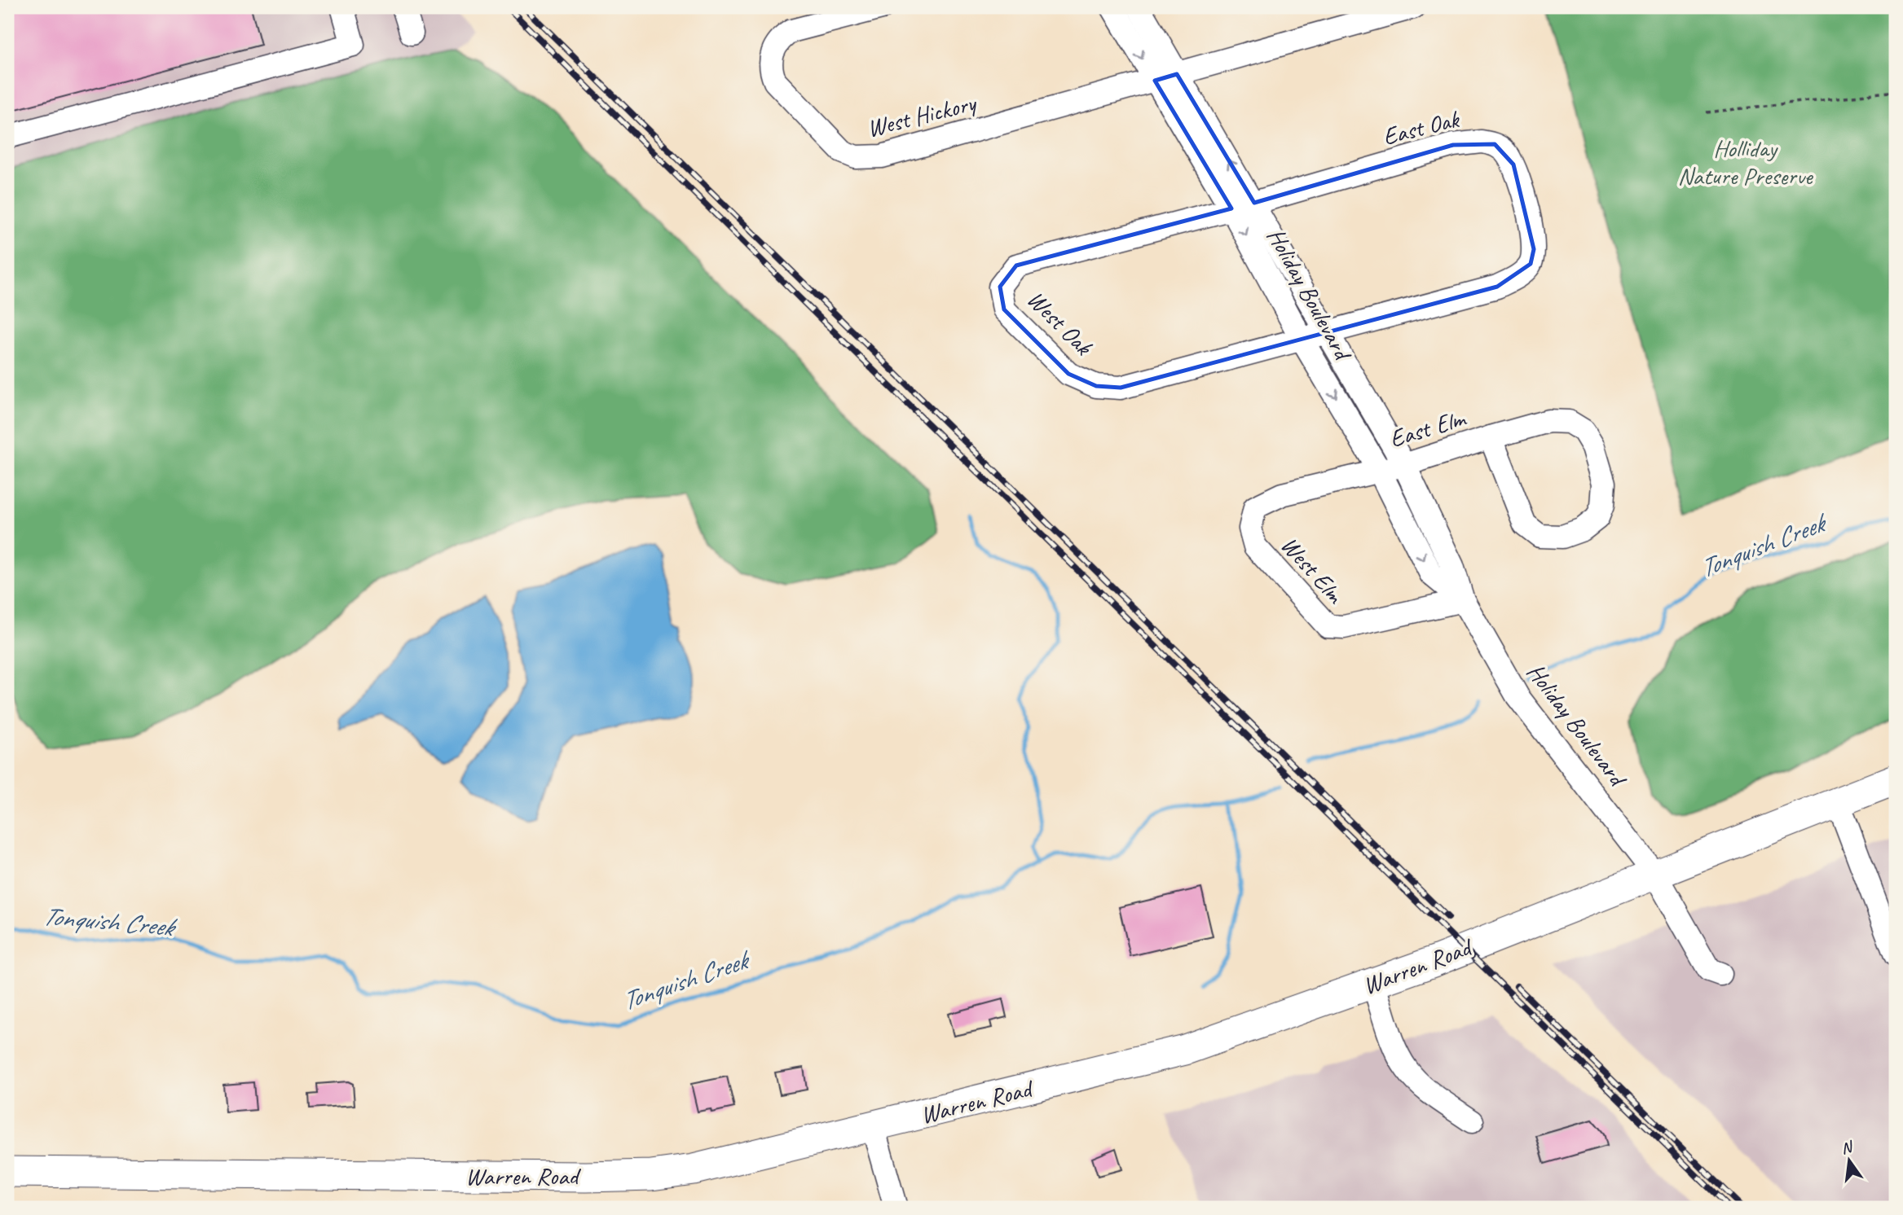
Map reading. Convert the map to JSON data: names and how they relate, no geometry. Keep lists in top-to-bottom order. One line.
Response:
{"streets":{"main road":["Warren Road"],"street":["West Hickory","East Oak","Holiday Boulevard","West Oak","East Elm","West Elm"]},"crossings":[["West Hickory","Holiday Boulevard"],["East Oak","Holiday Boulevard"],["East Oak","West Oak"],["Holiday Boulevard","West Oak"],["Holiday Boulevard","East Elm"],["Holiday Boulevard","West Elm"],["Holiday Boulevard","Warren Road"],["East Elm","West Elm"]],"water":["Tonquish Creek"],"parks":["Holliday Nature Preserve"],"north":"top"}
